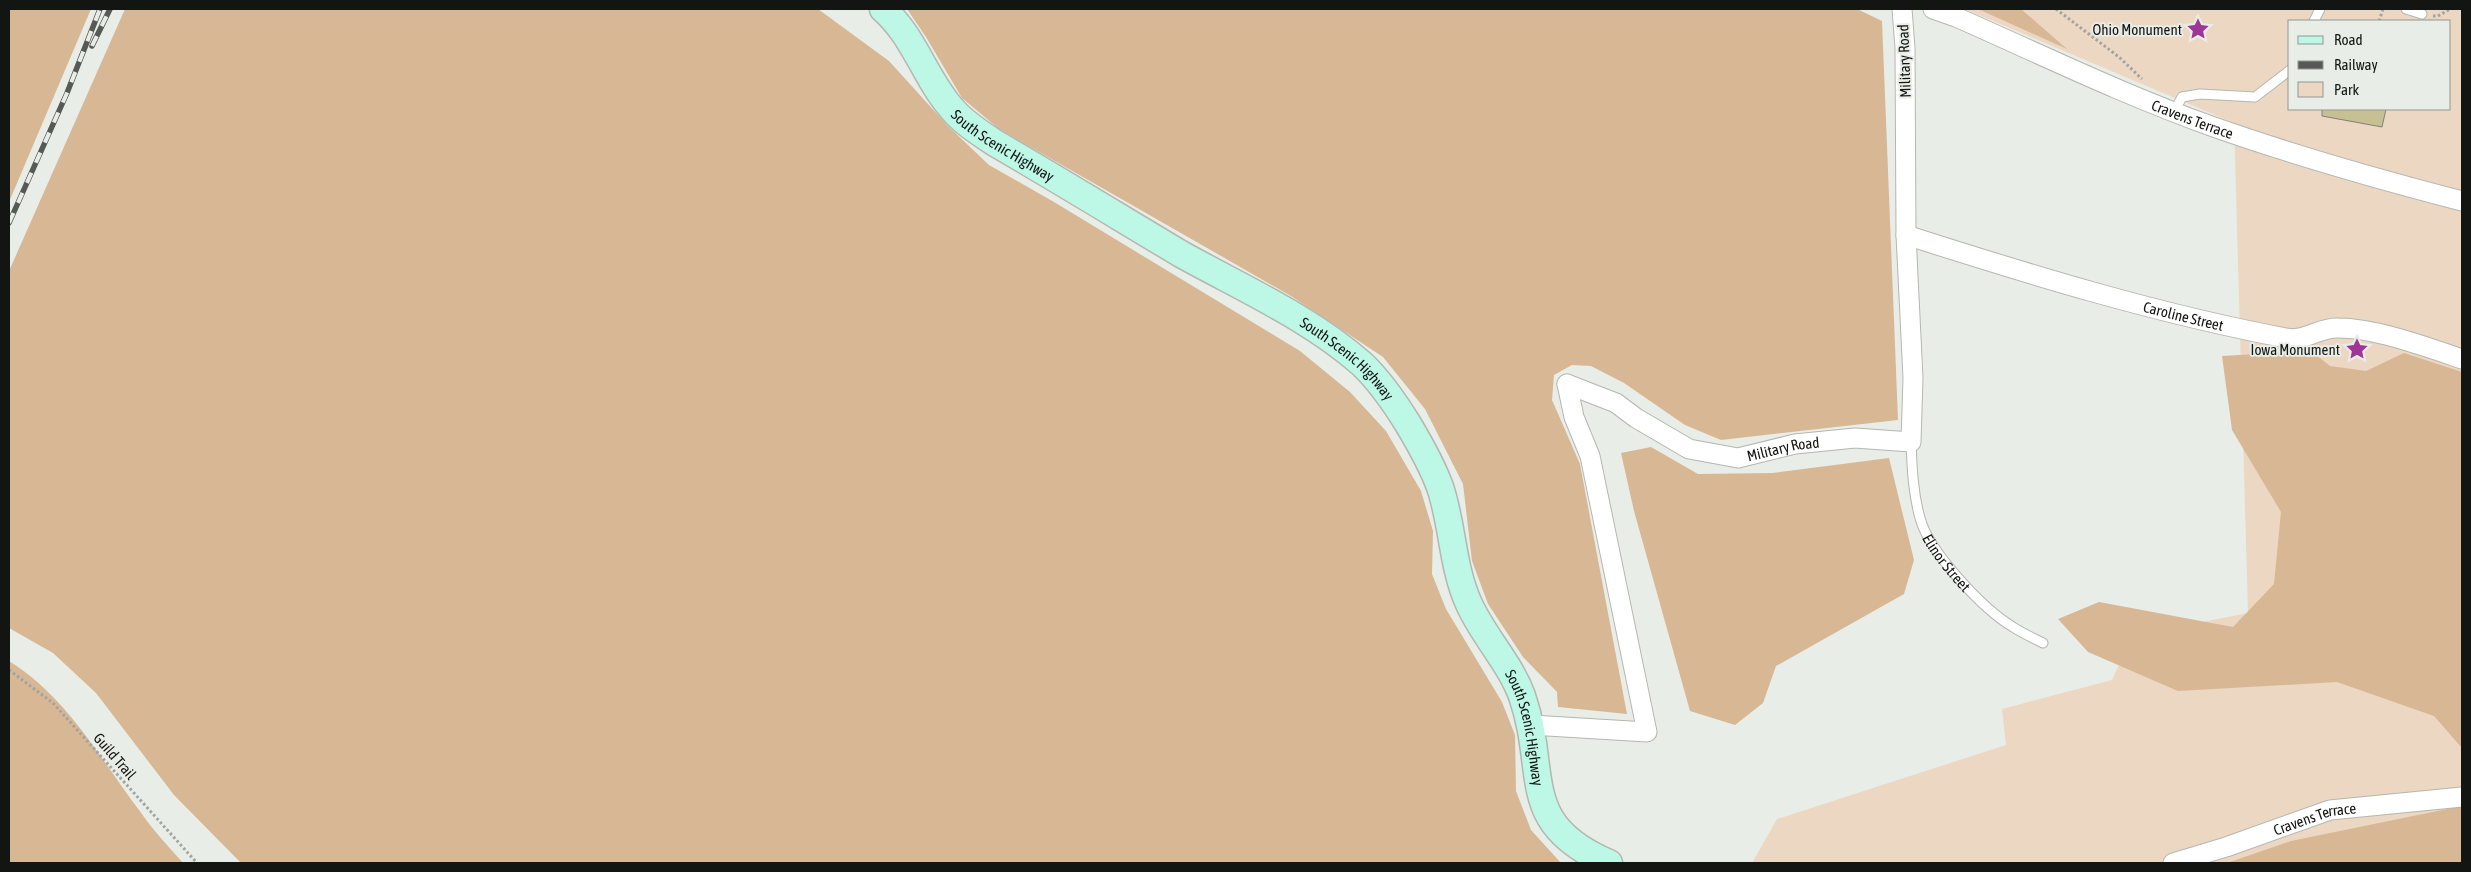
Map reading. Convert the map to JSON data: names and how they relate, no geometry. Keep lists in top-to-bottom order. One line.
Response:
{"streets":{"main road":["South Scenic Highway"],"street":["Military Road","Cravens Terrace","Caroline Street"],"lane":["Elinor Street"],"path":["Guild Trail"]},"crossings":[["Military Road","South Scenic Highway"],["Military Road","Caroline Street"],["Military Road","Elinor Street"]],"places":{"place":["Ohio Monument","Iowa Monument"]},"legend":["Road","Railway","Park"]}
